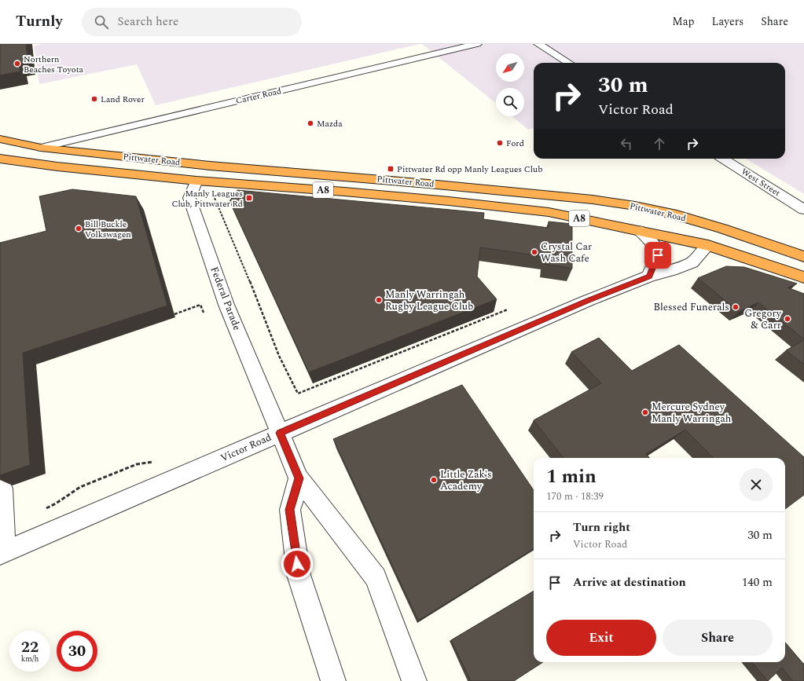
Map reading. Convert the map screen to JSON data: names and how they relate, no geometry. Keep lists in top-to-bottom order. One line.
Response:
{"streets":{"highway":["Pittwater Road","A8","Federal Parade"],"street":["Carter Road","West Street","Victor Road"]},"crossings":[["Carter Road","Pittwater Road"],["Pittwater Road","Federal Parade"],["Pittwater Road","Victor Road"],["Federal Parade","Victor Road"]],"places":{"other":["Northern Beaches Toyota","Land Rover","Mazda","Ford","Bill Buckle Volkswagen","Crystal Car Wash Cafe","Manly Warringah Rugby League Club","Blessed Funerals","Gregory & Carr","Mercure Sydney Manly Warringah","Little Zak's Academy"],"transit":["Pittwater Rd opp Manly Leagues Club","Manly Leagues Club, Pittwater Rd"]},"north":"bottom left","page":{"header":"Turnly","search":"Search here","nav":["Map","Layers","Share"],"turn":["30 m","Victor Road"],"heading":["1 min","170 m · 18:39"],"list":[{"name":"Turn right","note":"Victor Road","value":"30 m"},{"name":"Arrive at destination","value":"140 m"}],"buttons":["Exit","Share"],"speed":"22 km/h","limit":"30"}}
